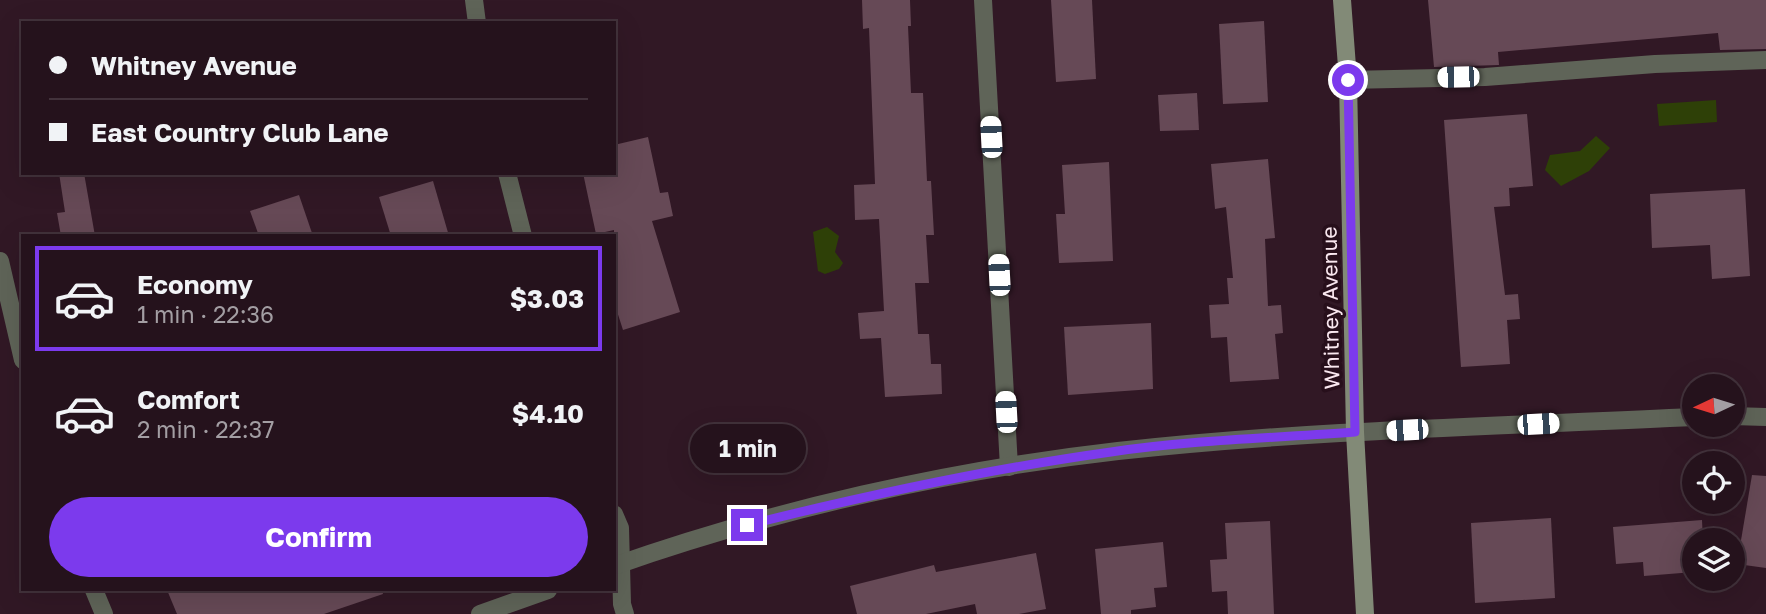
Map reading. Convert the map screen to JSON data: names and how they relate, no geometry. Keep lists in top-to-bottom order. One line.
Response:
{"streets":{"street":["Whitney Avenue"]},"north":"left","page":{"banner":["Whitney Avenue","East Country Club Lane"],"list":[{"name":"Economy","note":"1 min · 22:36","value":"$3.03"},{"name":"Comfort","note":"2 min · 22:37","value":"$4.10"}],"bubble":"1 min","buttons":"Confirm"}}
